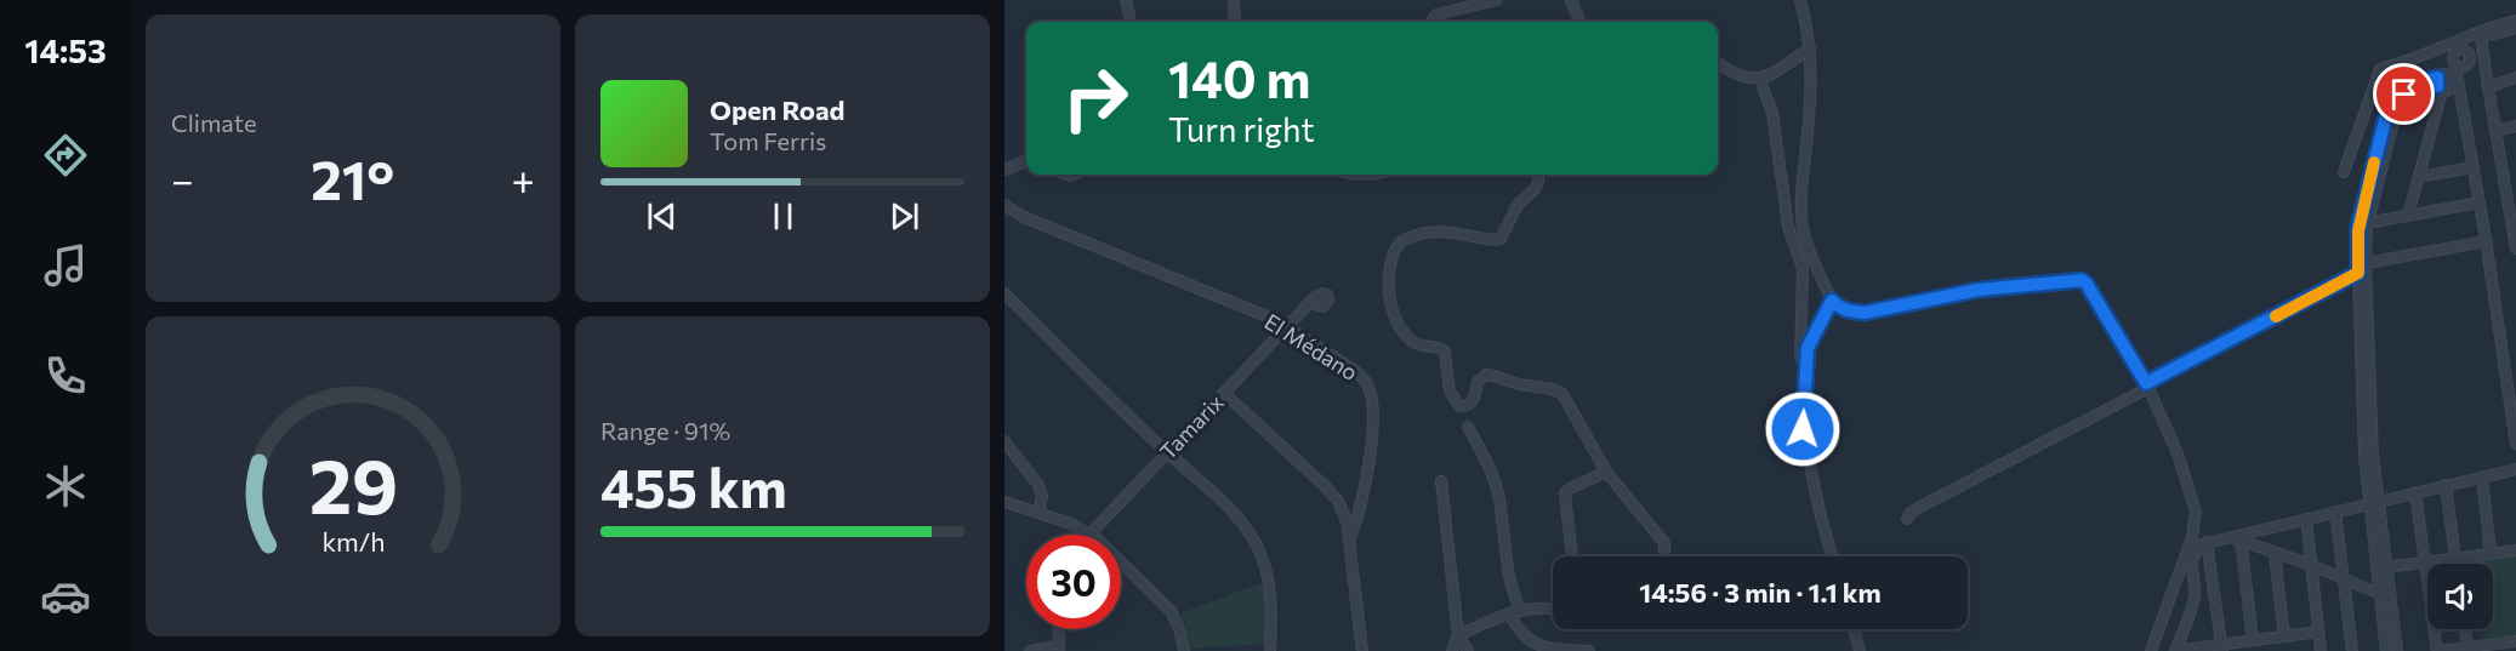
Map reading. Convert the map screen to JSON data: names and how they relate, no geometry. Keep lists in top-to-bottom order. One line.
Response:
{"streets":{"street":["El Médano","Tamarix"]},"crossings":[["El Médano","Tamarix"]],"page":{"tabs":"14:53","tile":["Climate",["Range · 91%","455 km"]],"turn":["140 m","Turn right"],"song":["Open Road","Tom Ferris"],"heat":["−","21°","+"],"limit":"30","trip":"14:56 · 3 min · 1.1 km","gauge":["29","km/h"]}}
